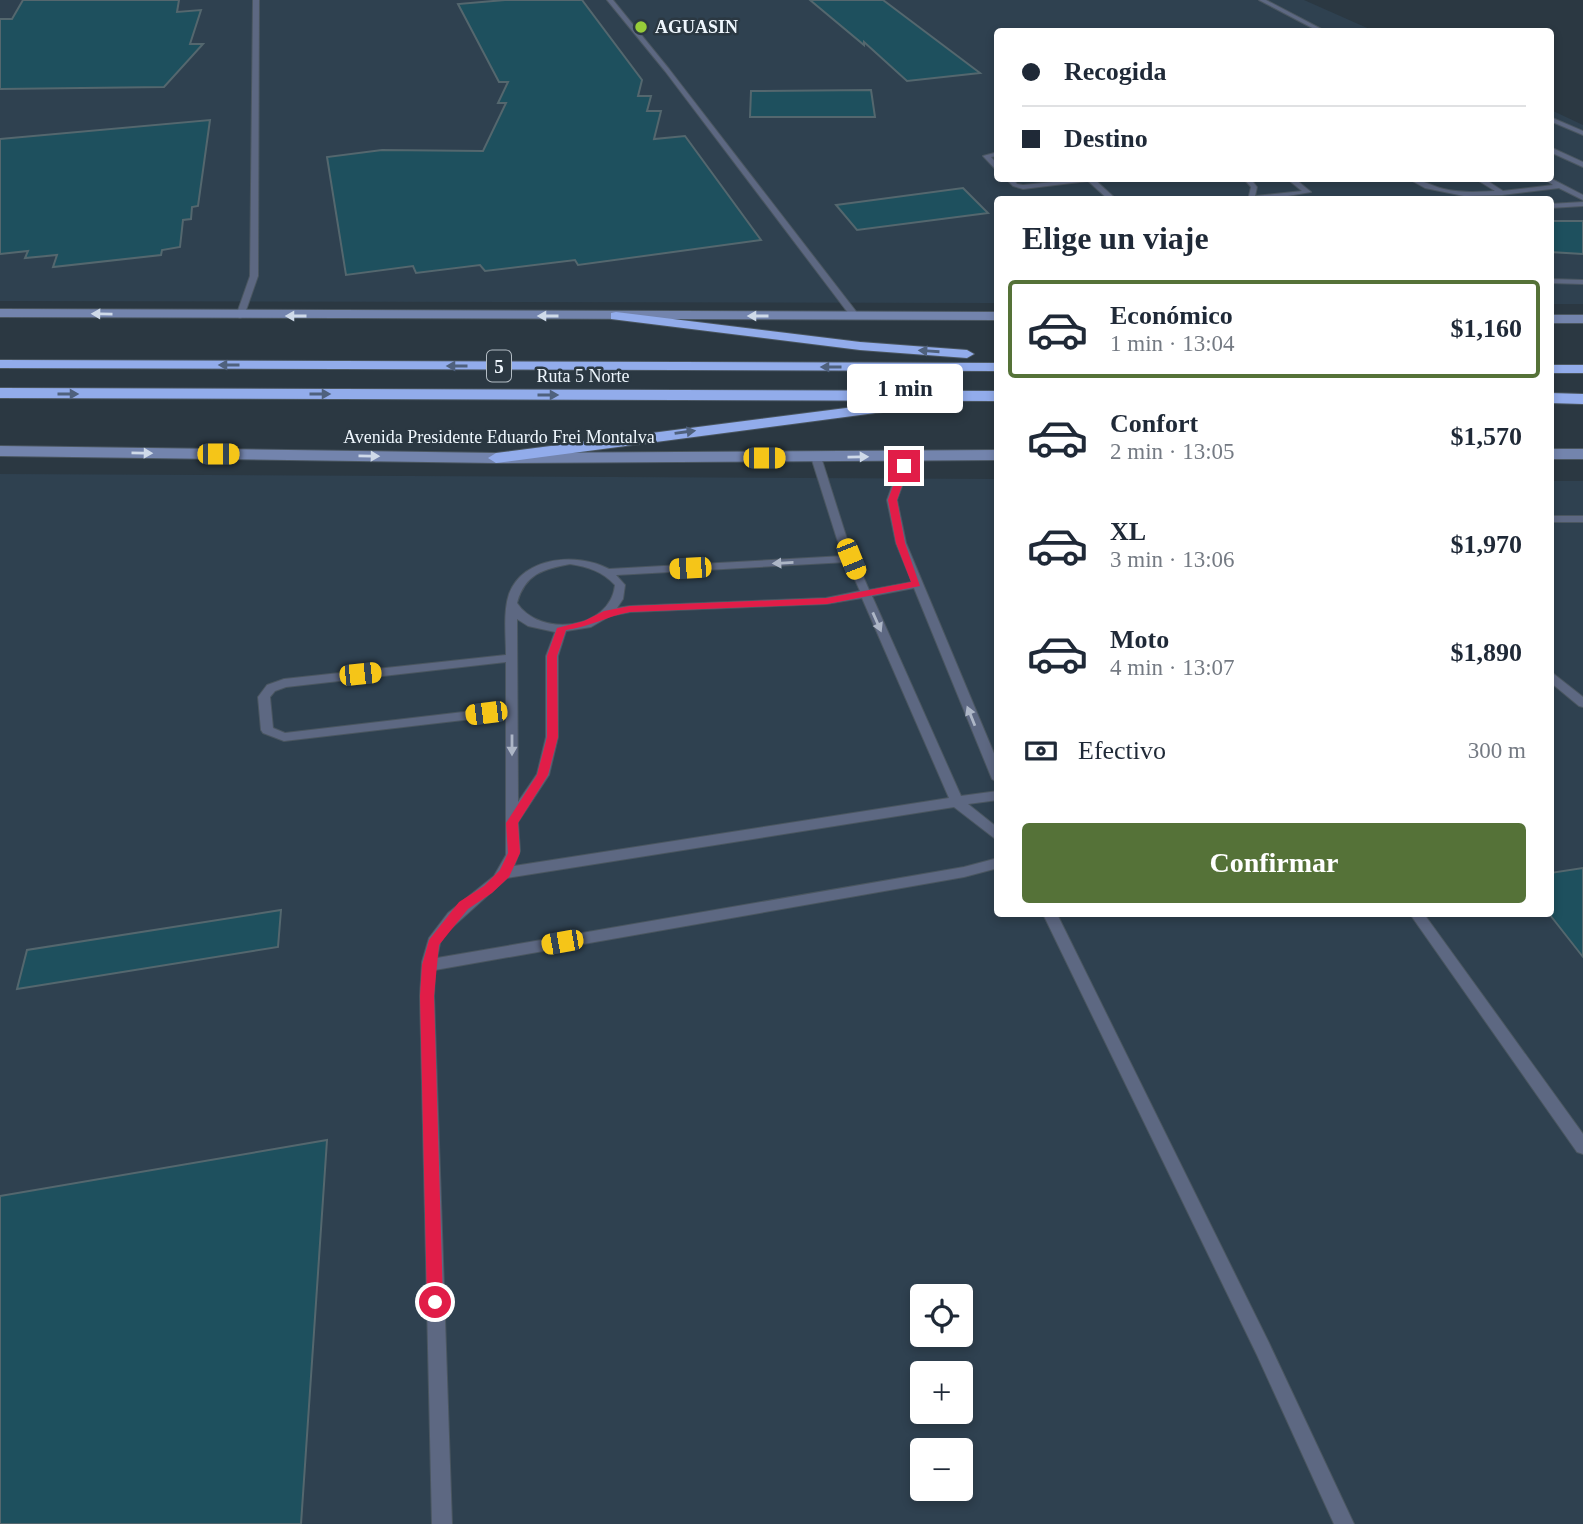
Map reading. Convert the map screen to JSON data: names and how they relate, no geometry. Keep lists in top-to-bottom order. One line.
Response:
{"streets":{"highway":["5","Ruta 5 Norte"],"street":["Avenida Presidente Eduardo Frei Montalva"]},"places":["AGUASIN"],"page":{"banner":["Recogida","Destino"],"heading":"Elige un viaje","list":[{"name":"Económico","note":"1 min · 13:04","value":"$1,160"},{"name":"Confort","note":"2 min · 13:05","value":"$1,570"},{"name":"XL","note":"3 min · 13:06","value":"$1,970"},{"name":"Moto","note":"4 min · 13:07","value":"$1,890"}],"bubble":"1 min","pay":["Efectivo","300 m"],"buttons":"Confirmar","map_buttons":["+","−"]}}
